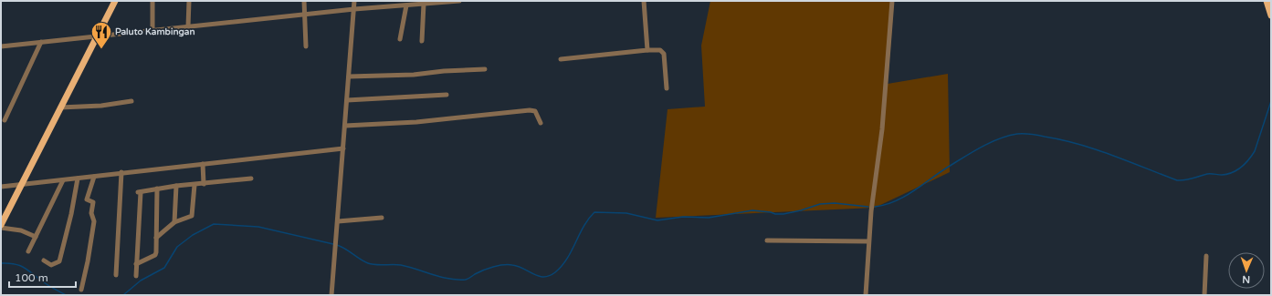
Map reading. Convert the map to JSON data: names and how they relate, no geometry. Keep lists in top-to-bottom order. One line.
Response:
{"places":{"restaurant":["Paluto Kambingan"]},"scale_bar":"100 m","north":"bottom"}
